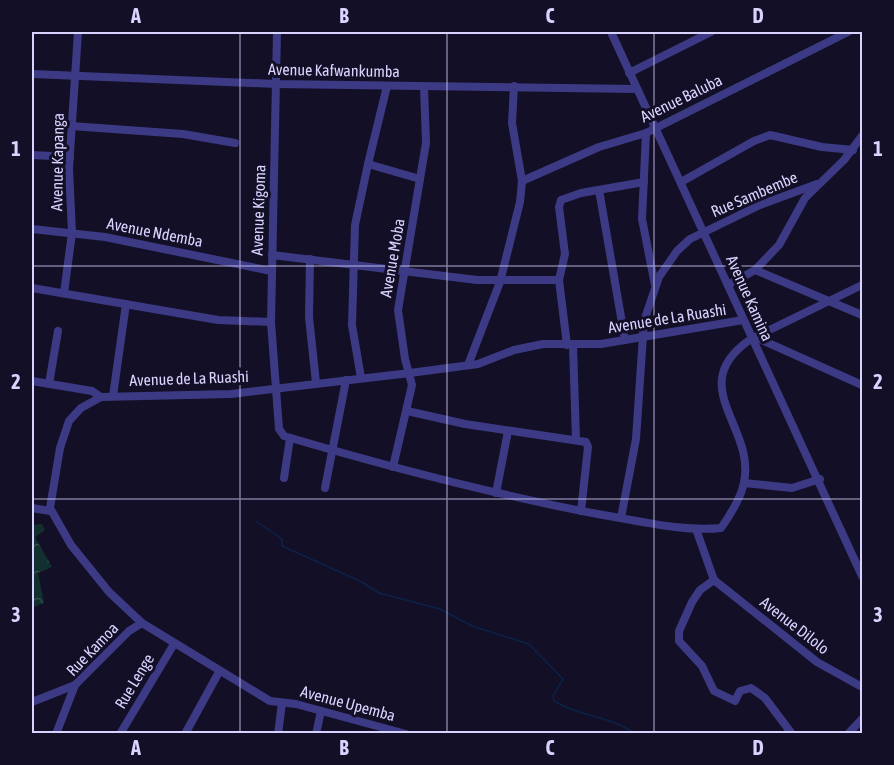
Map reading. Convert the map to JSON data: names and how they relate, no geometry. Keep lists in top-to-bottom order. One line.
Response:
{"streets":{"street":["Avenue Kafwankumba","Avenue Baluba","Avenue Kapanga","Rue Sambembe","Avenue Kigoma","Avenue Ndemba","Avenue Moba","Avenue Kamina","Avenue de La Ruashi","Avenue Dilolo","Rue Kamoa","Rue Lenge","Avenue Upemba"]},"crossings":[["Avenue Kafwankumba","Avenue Kapanga"],["Avenue Kafwankumba","Avenue Kigoma"],["Avenue Kafwankumba","Avenue Moba"],["Avenue Kafwankumba","Avenue Kamina"],["Avenue Baluba","Avenue Kamina"],["Avenue Kapanga","Avenue Ndemba"],["Rue Sambembe","Avenue Kamina"],["Avenue Kigoma","Avenue Ndemba"],["Avenue Kigoma","Avenue de La Ruashi"],["Avenue Moba","Avenue de La Ruashi"],["Avenue Kamina","Avenue de La Ruashi"]],"grid":{"columns":["A","B","C","D"],"rows":["1","2","3"]}}
